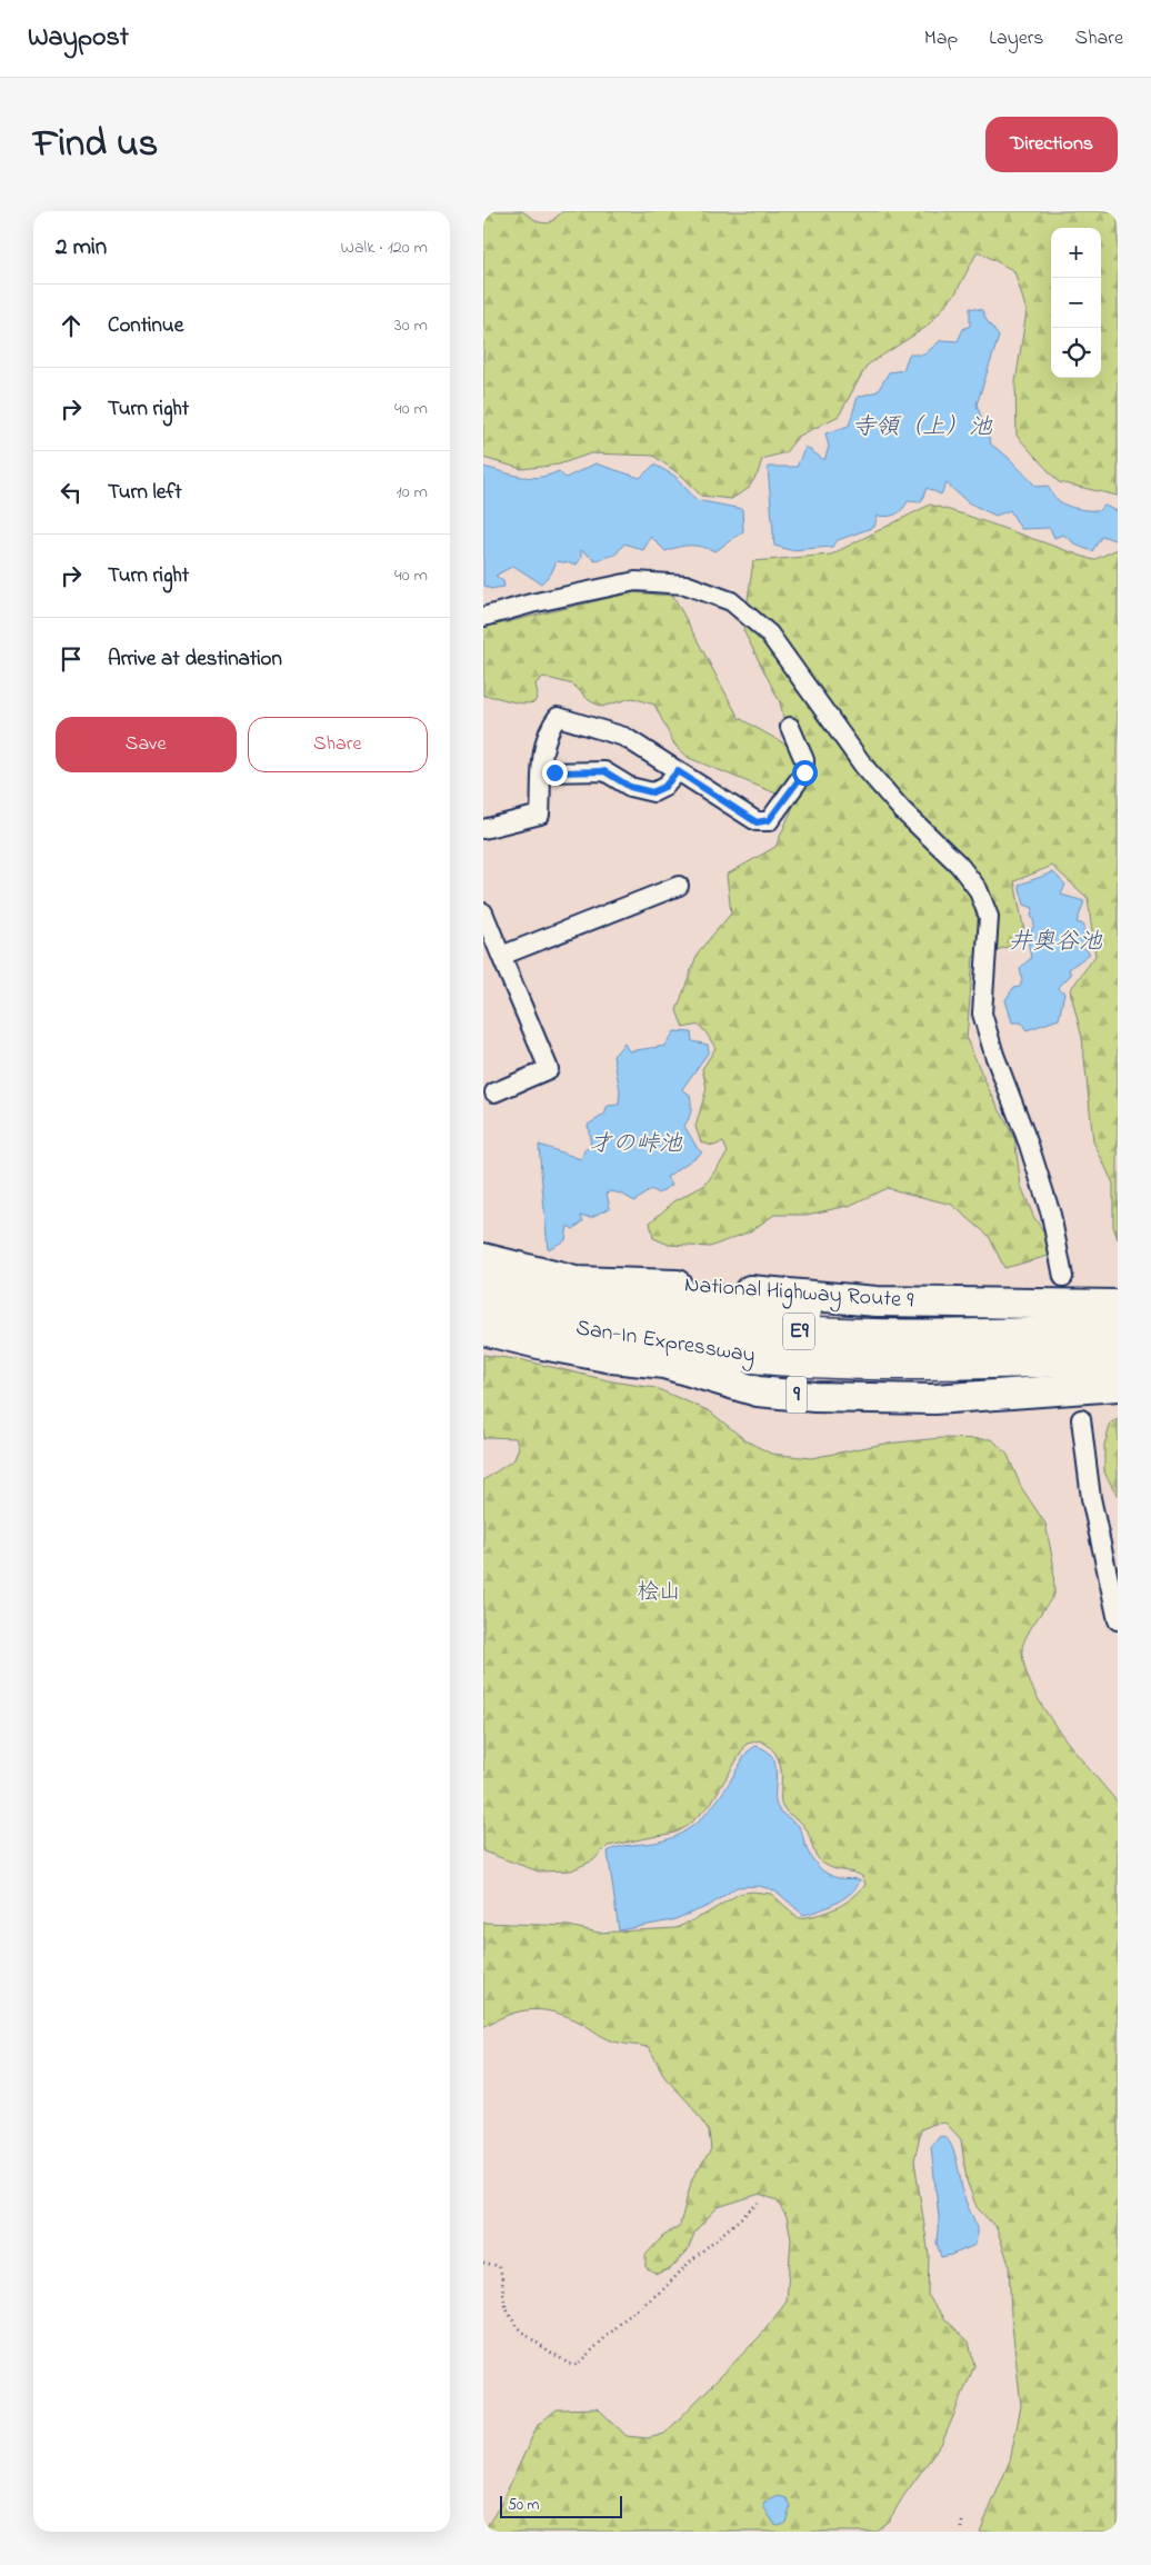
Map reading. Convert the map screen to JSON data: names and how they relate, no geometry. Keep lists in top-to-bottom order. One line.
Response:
{"streets":{"highway":["National Highway Route 9","E9","San-In Expressway","9"]},"water":["寺領（上）池","井奥谷池","才の峠池"],"parks":["桧山"],"scale_bar":"50 m","page":{"header":"Waypost","nav":["Map","Layers","Share"],"title":"Find us","buttons":["Directions",["Save","Share"]],"heading":["2 min","Walk · 120 m"],"map_buttons":["+","−"],"list":[["Continue","30 m"],["Turn right","40 m"],["Turn left","10 m"],["Turn right","40 m"],"Arrive at destination"],"scale":"50 m"}}
